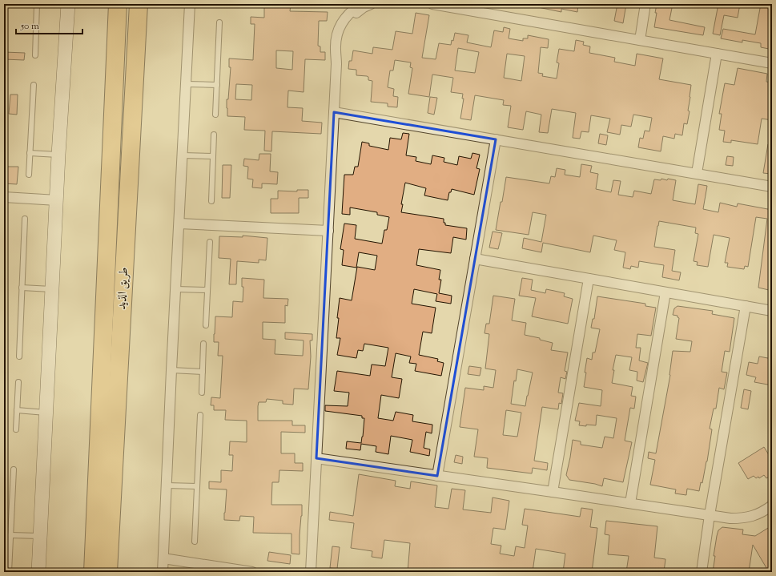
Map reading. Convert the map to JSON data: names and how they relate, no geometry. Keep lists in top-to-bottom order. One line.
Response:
{"streets":{"highway":["طريق الذيد"]},"scale_bar":"50 m"}
